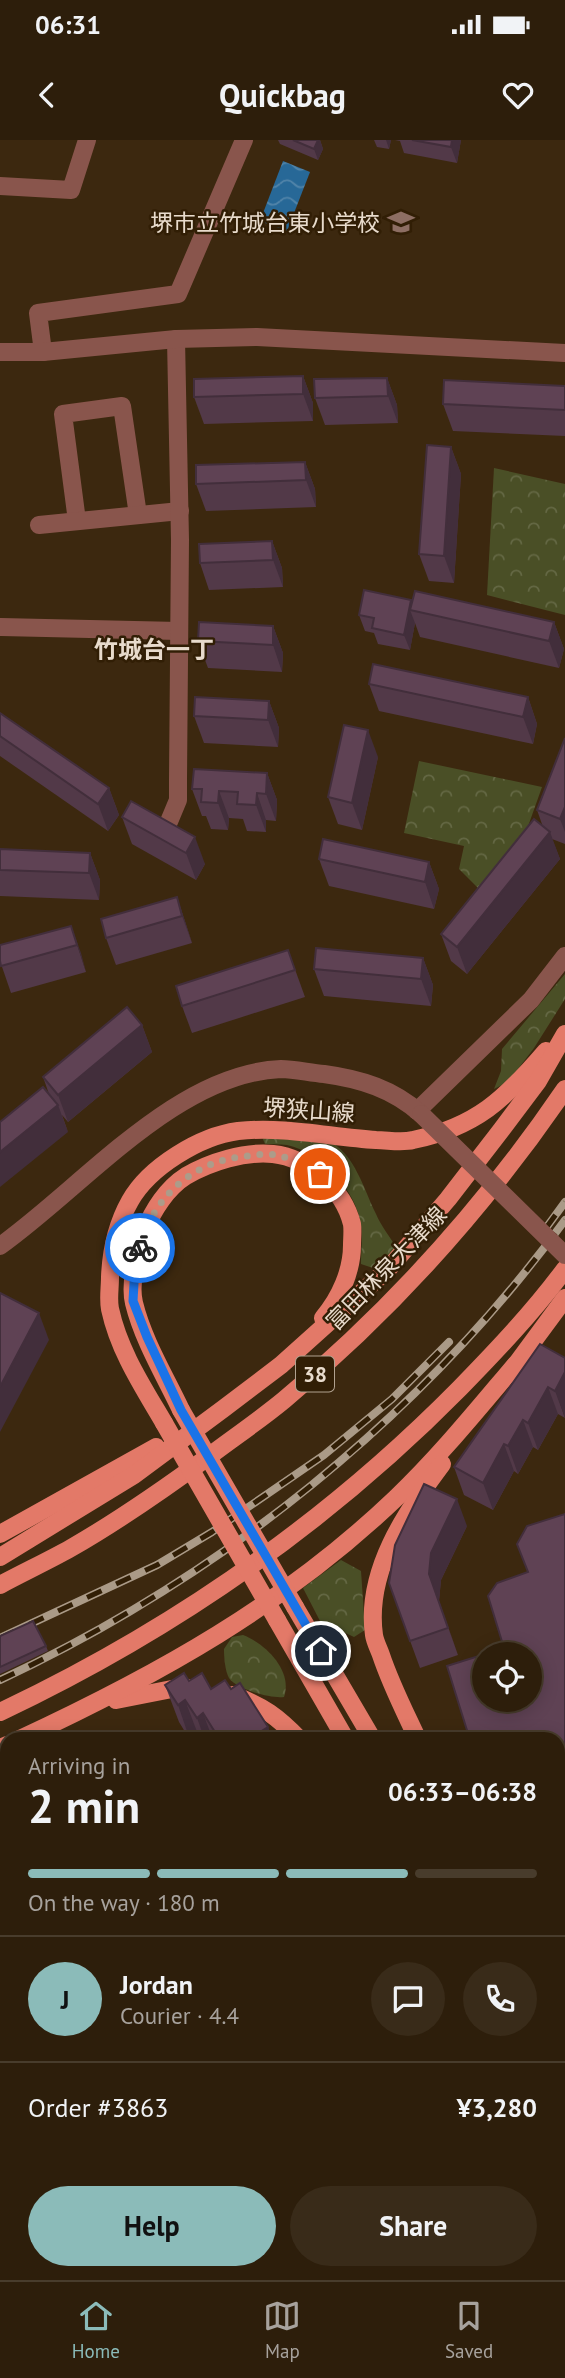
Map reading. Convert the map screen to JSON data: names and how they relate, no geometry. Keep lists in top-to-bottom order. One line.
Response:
{"streets":{"main road":["堺狭山線","富田林泉大津線","38"]},"crossings":[["堺狭山線","38"]],"districts":["竹城台一丁"],"places":{"school or university":["堺市立竹城台東小学校"]},"page":{"status":"06:31","header":"Quickbag","heading":["2 min","Arriving in","06:33–06:38"],"panel":["Jordan","Courier · 4.4","Order #3863","¥3,280"],"bar":"On the way · 180 m","round":"J","buttons":["Help","Share"],"tabs":["Home","Map","Saved"]}}
